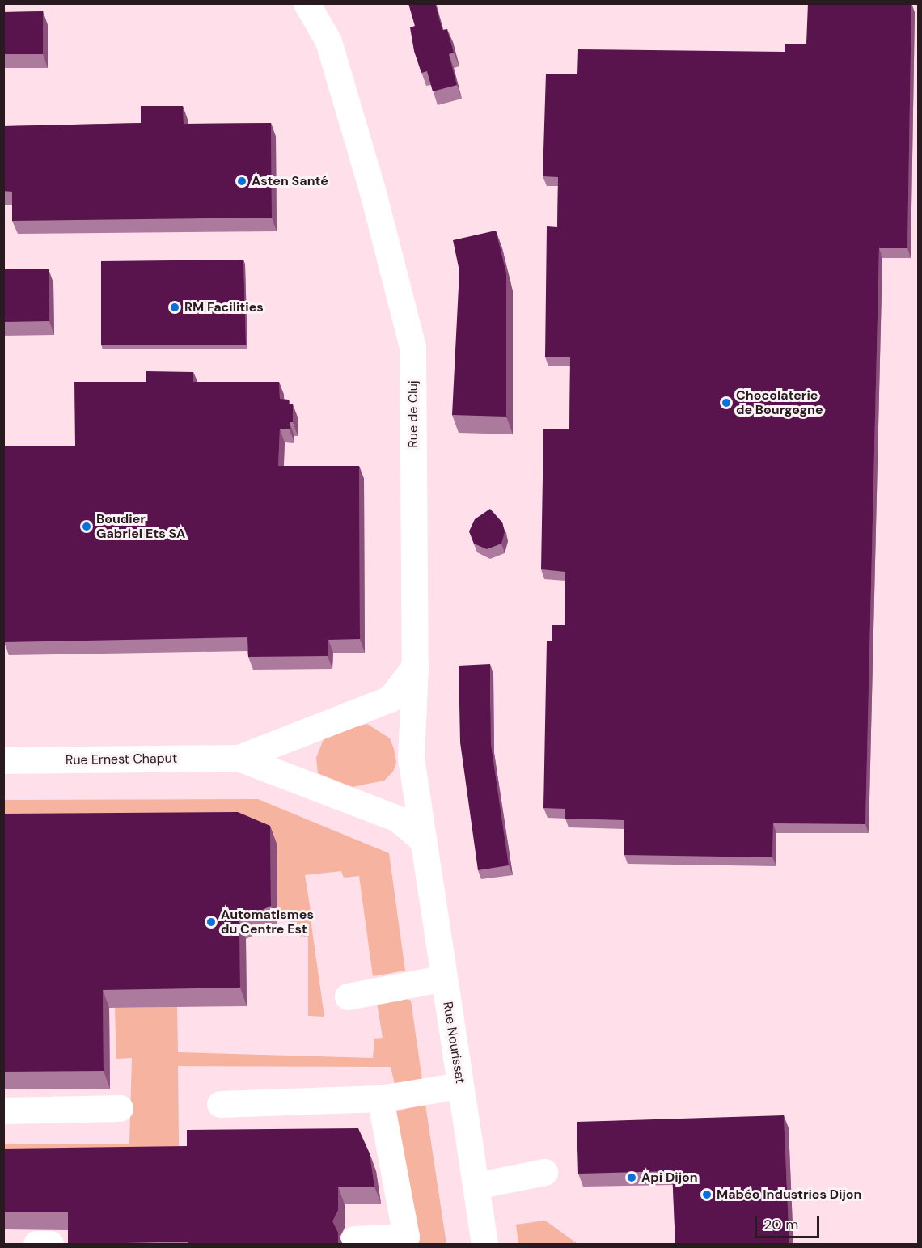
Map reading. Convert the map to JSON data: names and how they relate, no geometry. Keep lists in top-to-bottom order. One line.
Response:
{"streets":{"street":["Rue de Cluj","Rue Ernest Chaput","Rue Nourissat"]},"crossings":[["Rue de Cluj","Rue Ernest Chaput"],["Rue de Cluj","Rue Nourissat"],["Rue Ernest Chaput","Rue Nourissat"]],"places":["Asten Santé","RM Facilities","Chocolaterie de Bourgogne","Boudier Gabriel Ets SA","Automatismes du Centre Est","Api Dijon","Mabéo Industries Dijon"],"scale_bar":"20 m"}
